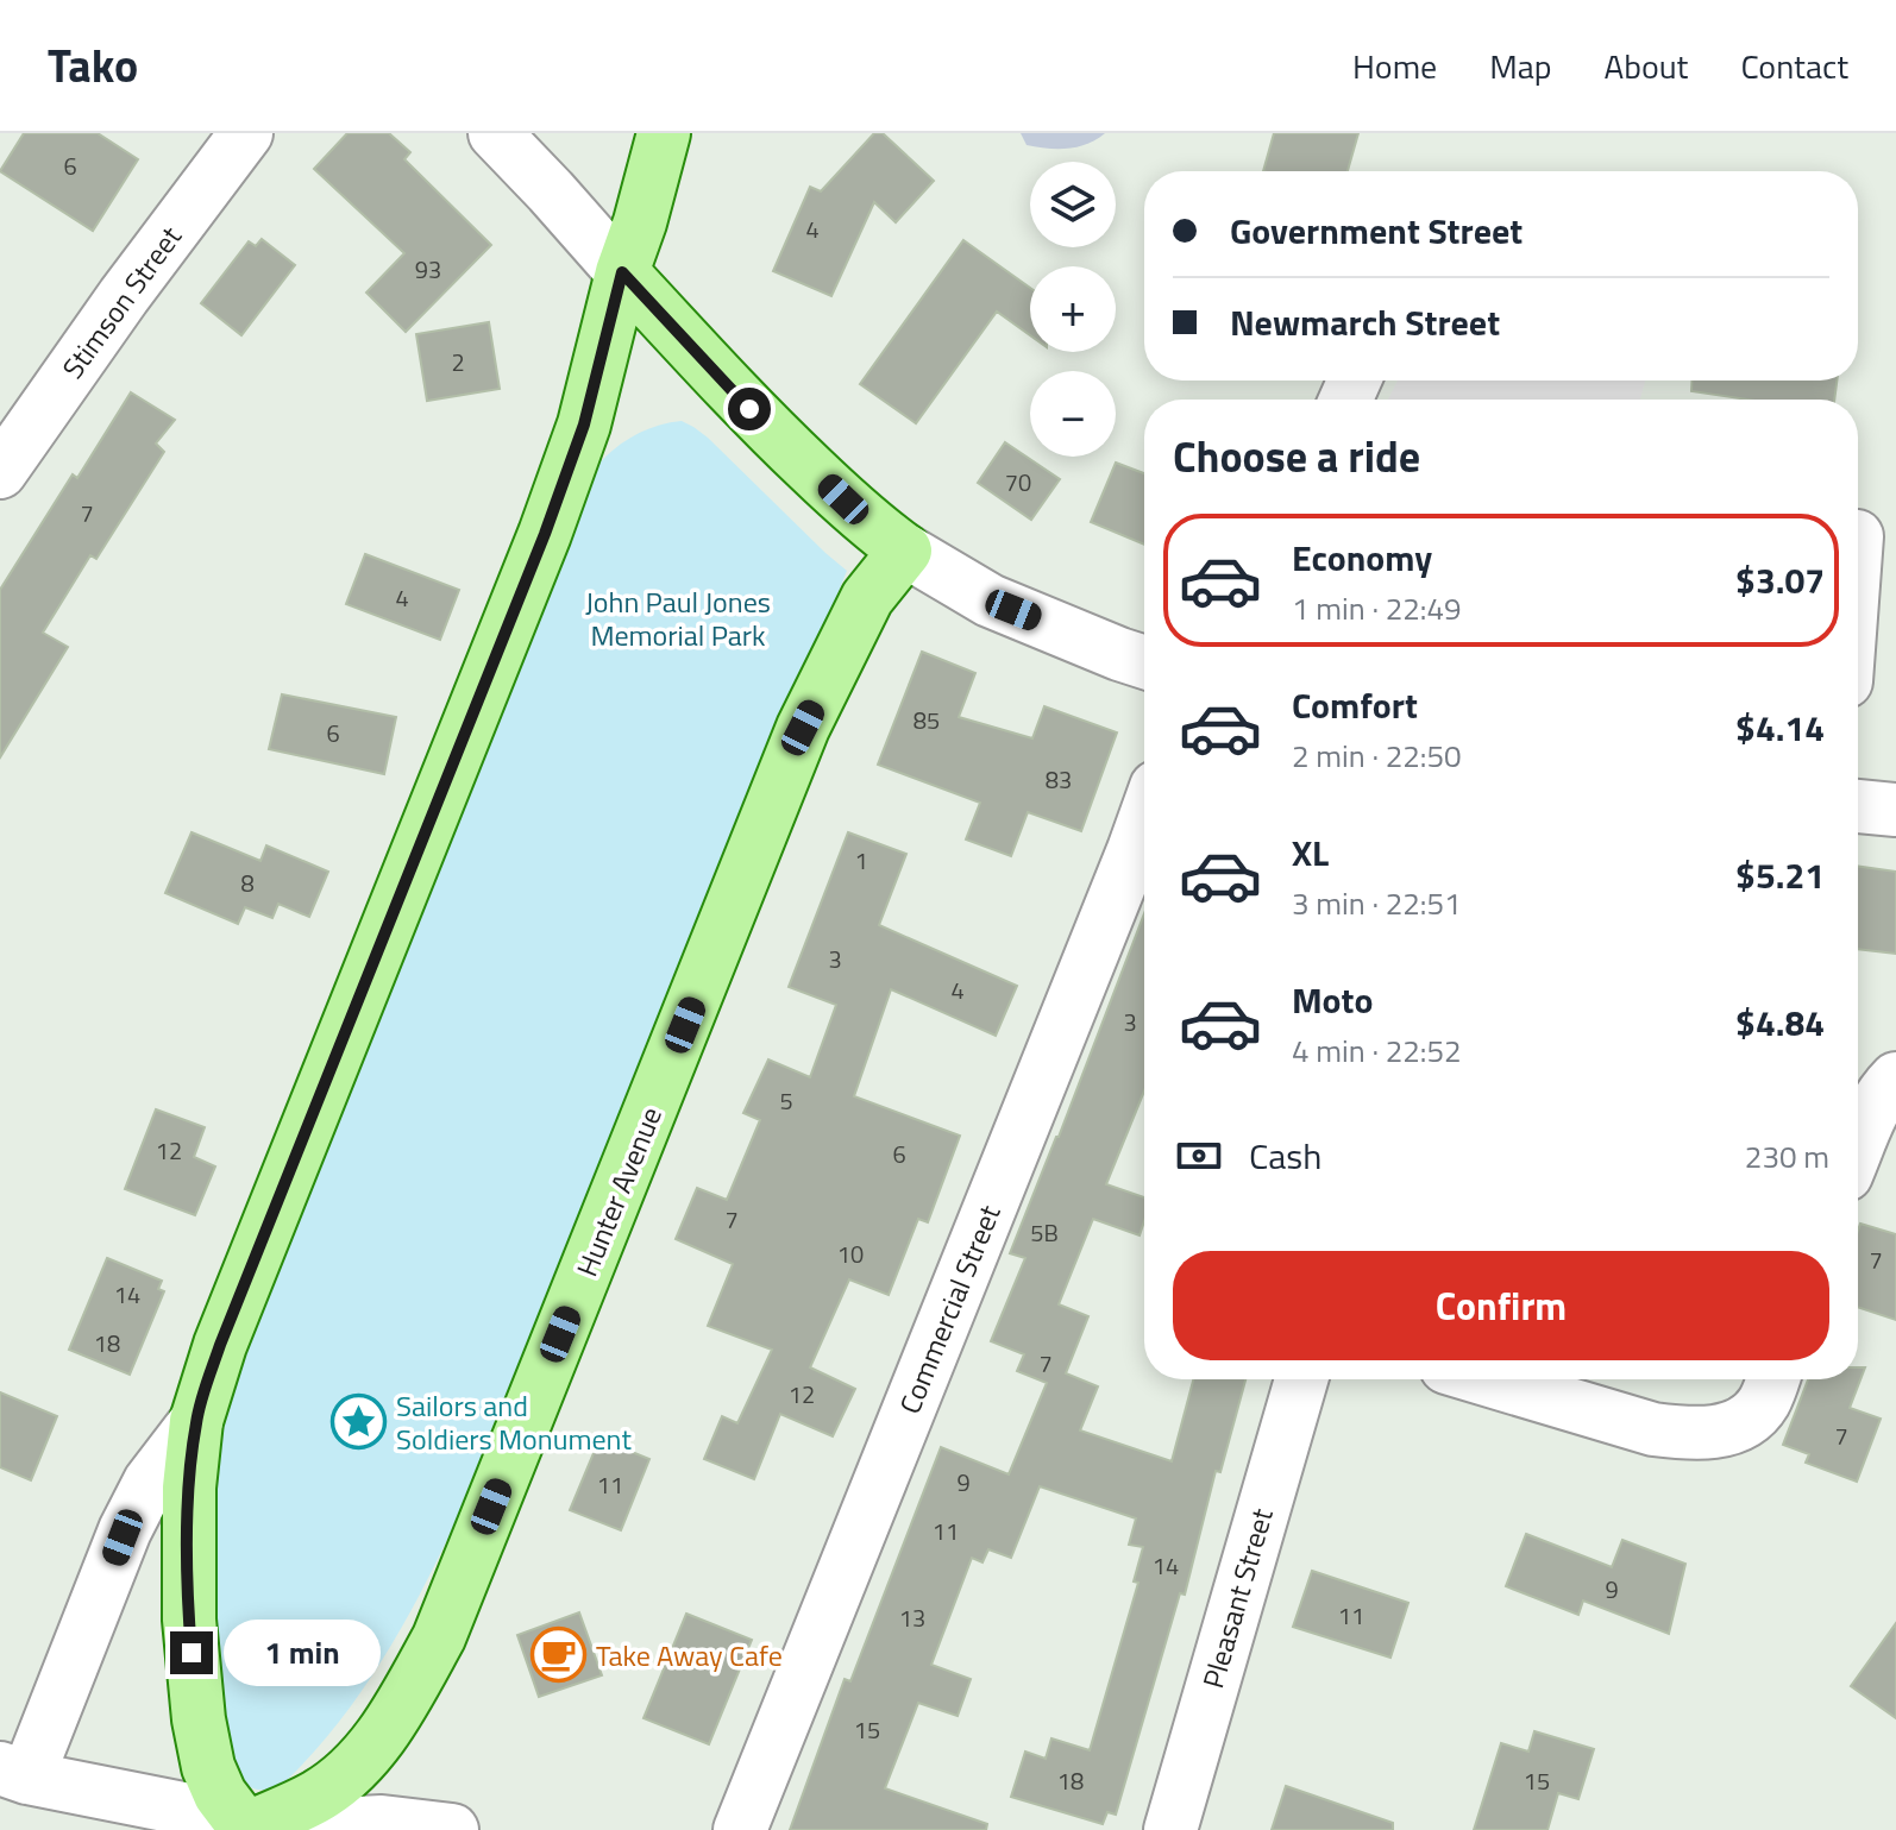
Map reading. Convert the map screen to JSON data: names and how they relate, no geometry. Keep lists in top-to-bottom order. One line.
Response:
{"streets":{"main road":["Hunter Avenue"],"street":["Stimson Street","Commercial Street","Pleasant Street"]},"parks":["John Paul Jones Memorial Park"],"places":{"place":["Sailors and Soldiers Monument"],"cafe":["Take Away Cafe"]},"house_numbers":["6","4","93","2","70","7","4","85","6","83","1","8","3","4","3","5","12","6","7","5B","10","7","14","18","7","12","7","9","11","11","14","9","11","13","15","18","15"],"page":{"header":"Tako","nav":["Home","Map","About","Contact"],"map_buttons":["+","−"],"banner":["Government Street","Newmarch Street"],"heading":"Choose a ride","list":[{"name":"Economy","note":"1 min · 22:49","value":"$3.07"},{"name":"Comfort","note":"2 min · 22:50","value":"$4.14"},{"name":"XL","note":"3 min · 22:51","value":"$5.21"},{"name":"Moto","note":"4 min · 22:52","value":"$4.84"}],"pay":["Cash","230 m"],"buttons":"Confirm","bubble":"1 min"}}
